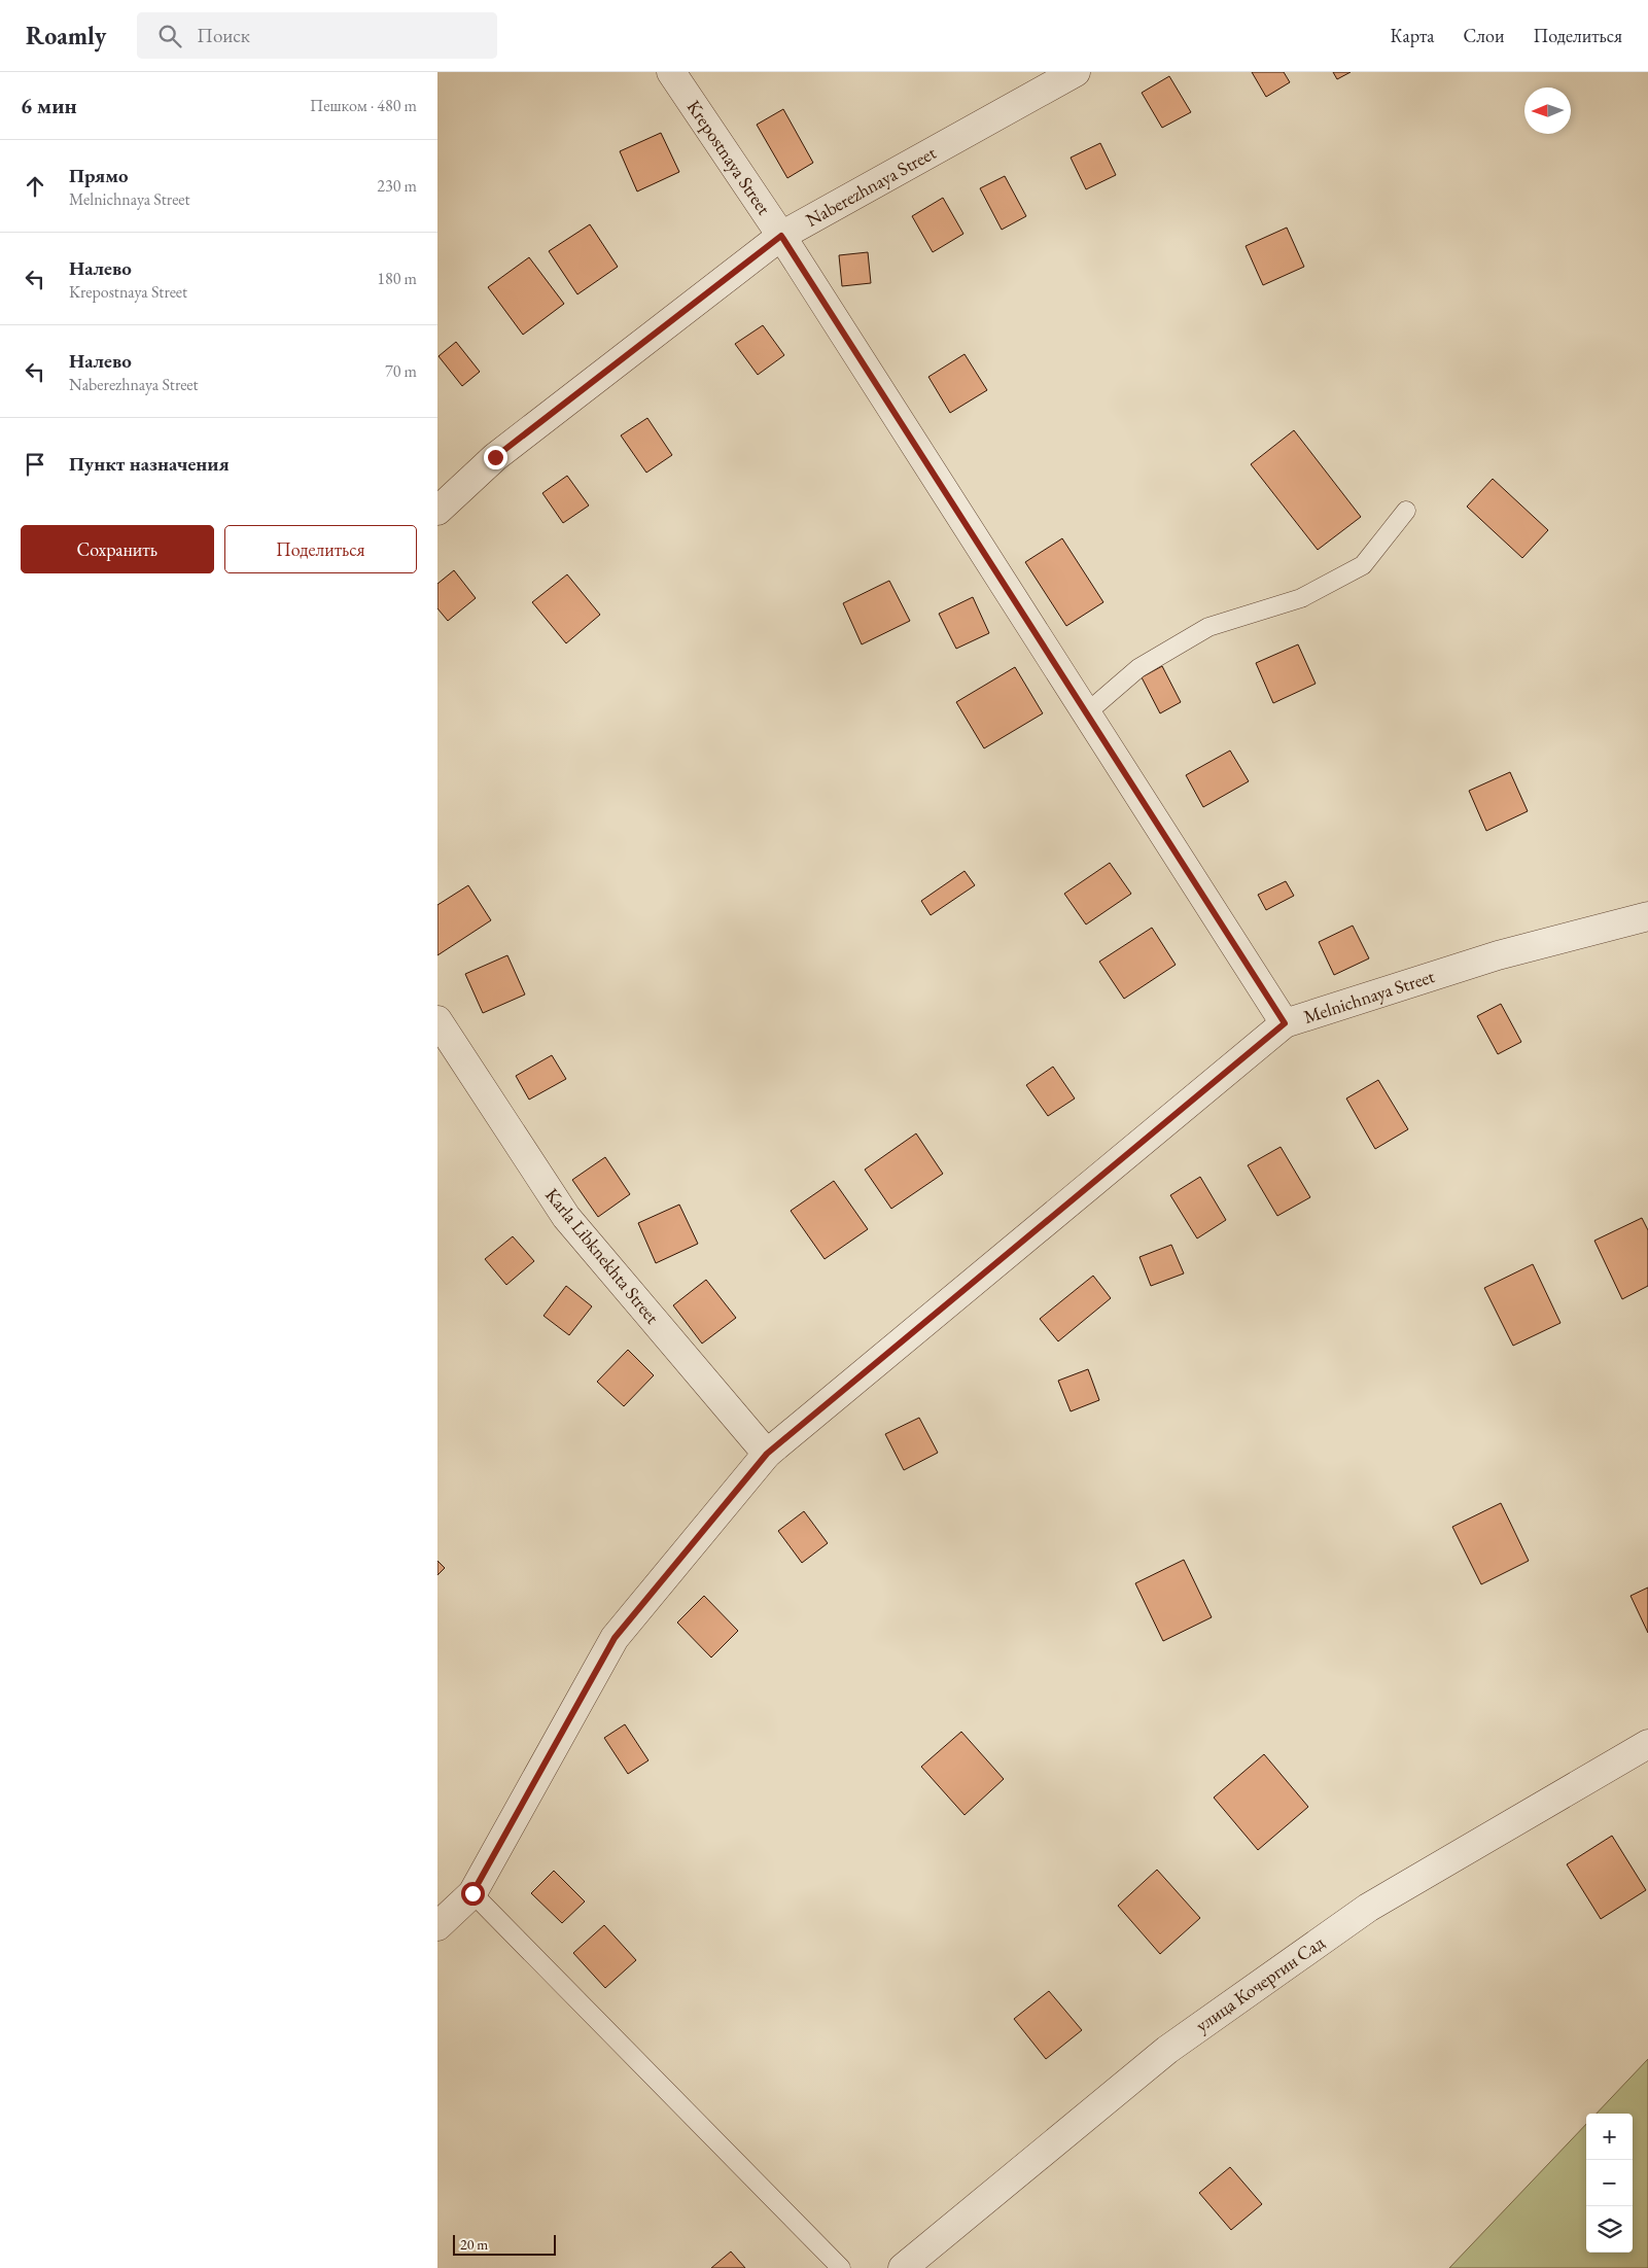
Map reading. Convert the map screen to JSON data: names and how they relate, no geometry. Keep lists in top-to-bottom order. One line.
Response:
{"streets":{"street":["Krepostnaya Street","Naberezhnaya Street","Melnichnaya Street","Karla Libknekhta Street","улица Кочергин Сад"]},"crossings":[["Krepostnaya Street","Naberezhnaya Street"],["Krepostnaya Street","Melnichnaya Street"],["Melnichnaya Street","Karla Libknekhta Street"]],"scale_bar":"20 m","north":"left","page":{"header":"Roamly","search":"Поиск","nav":["Карта","Слои","Поделиться"],"heading":["6 мин","Пешком · 480 m"],"list":[["Прямо","Melnichnaya Street","230 m"],["Налево","Krepostnaya Street","180 m"],["Налево","Naberezhnaya Street","70 m"],"Пункт назначения"],"buttons":["Сохранить","Поделиться"],"map_buttons":["+","−"],"scale":"20 m"}}
